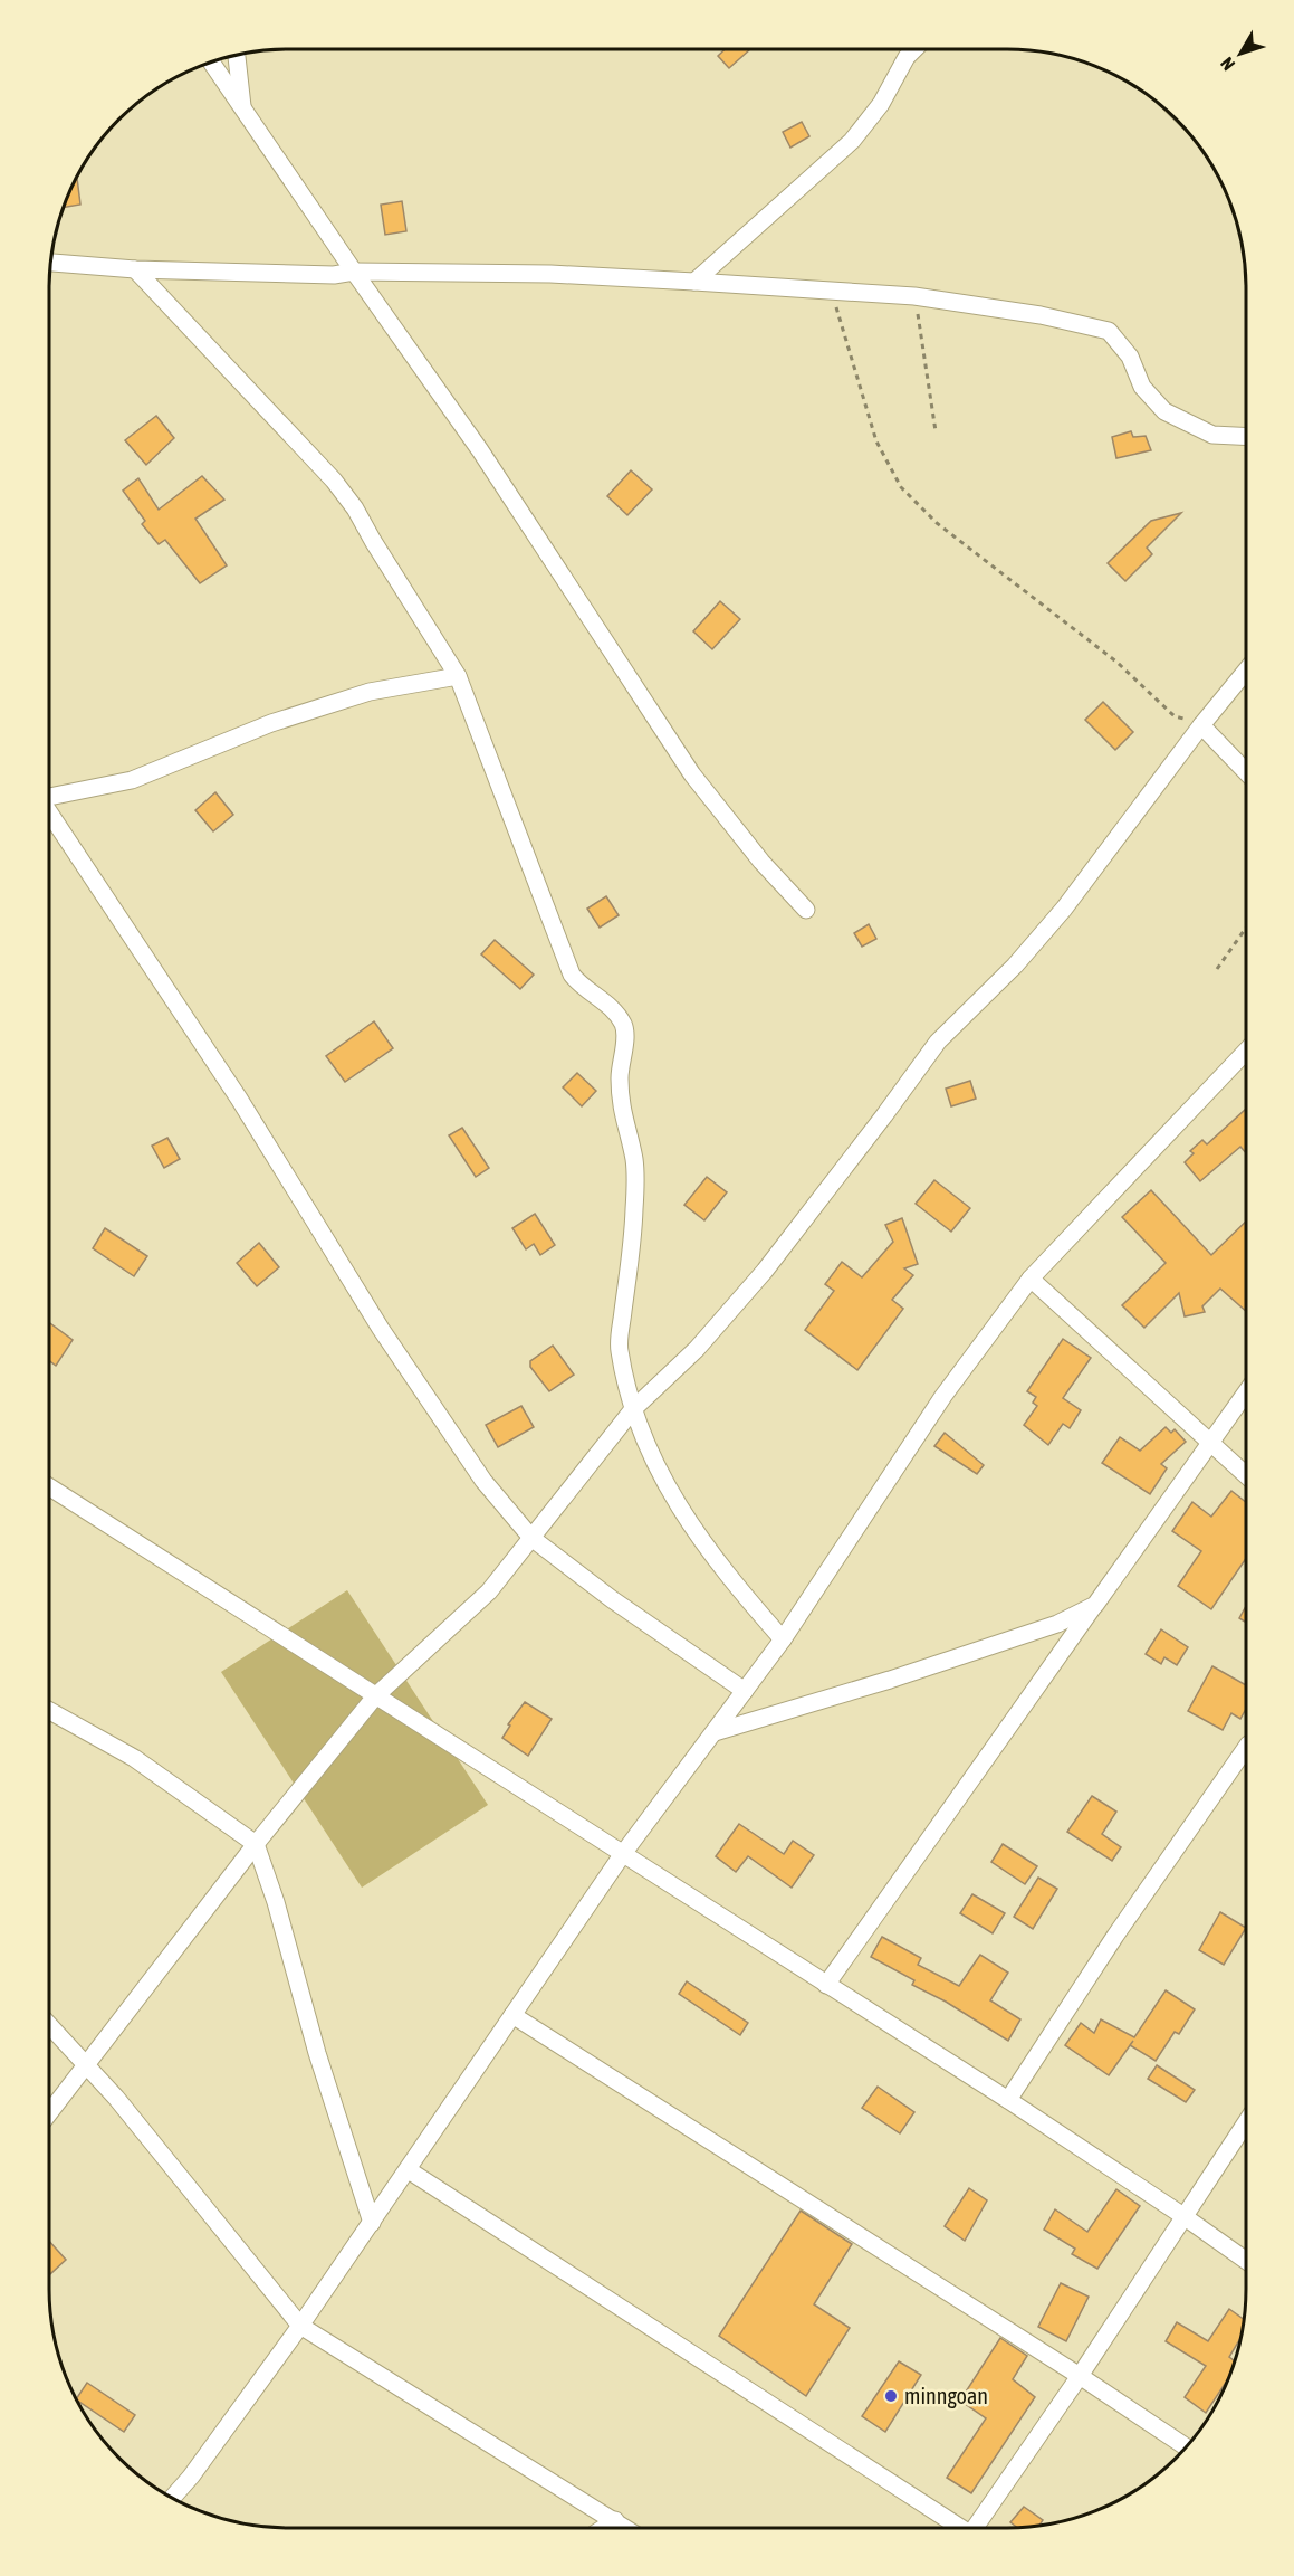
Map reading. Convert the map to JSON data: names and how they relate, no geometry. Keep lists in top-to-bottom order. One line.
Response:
{"places":["minngoan"],"north":"bottom left"}
